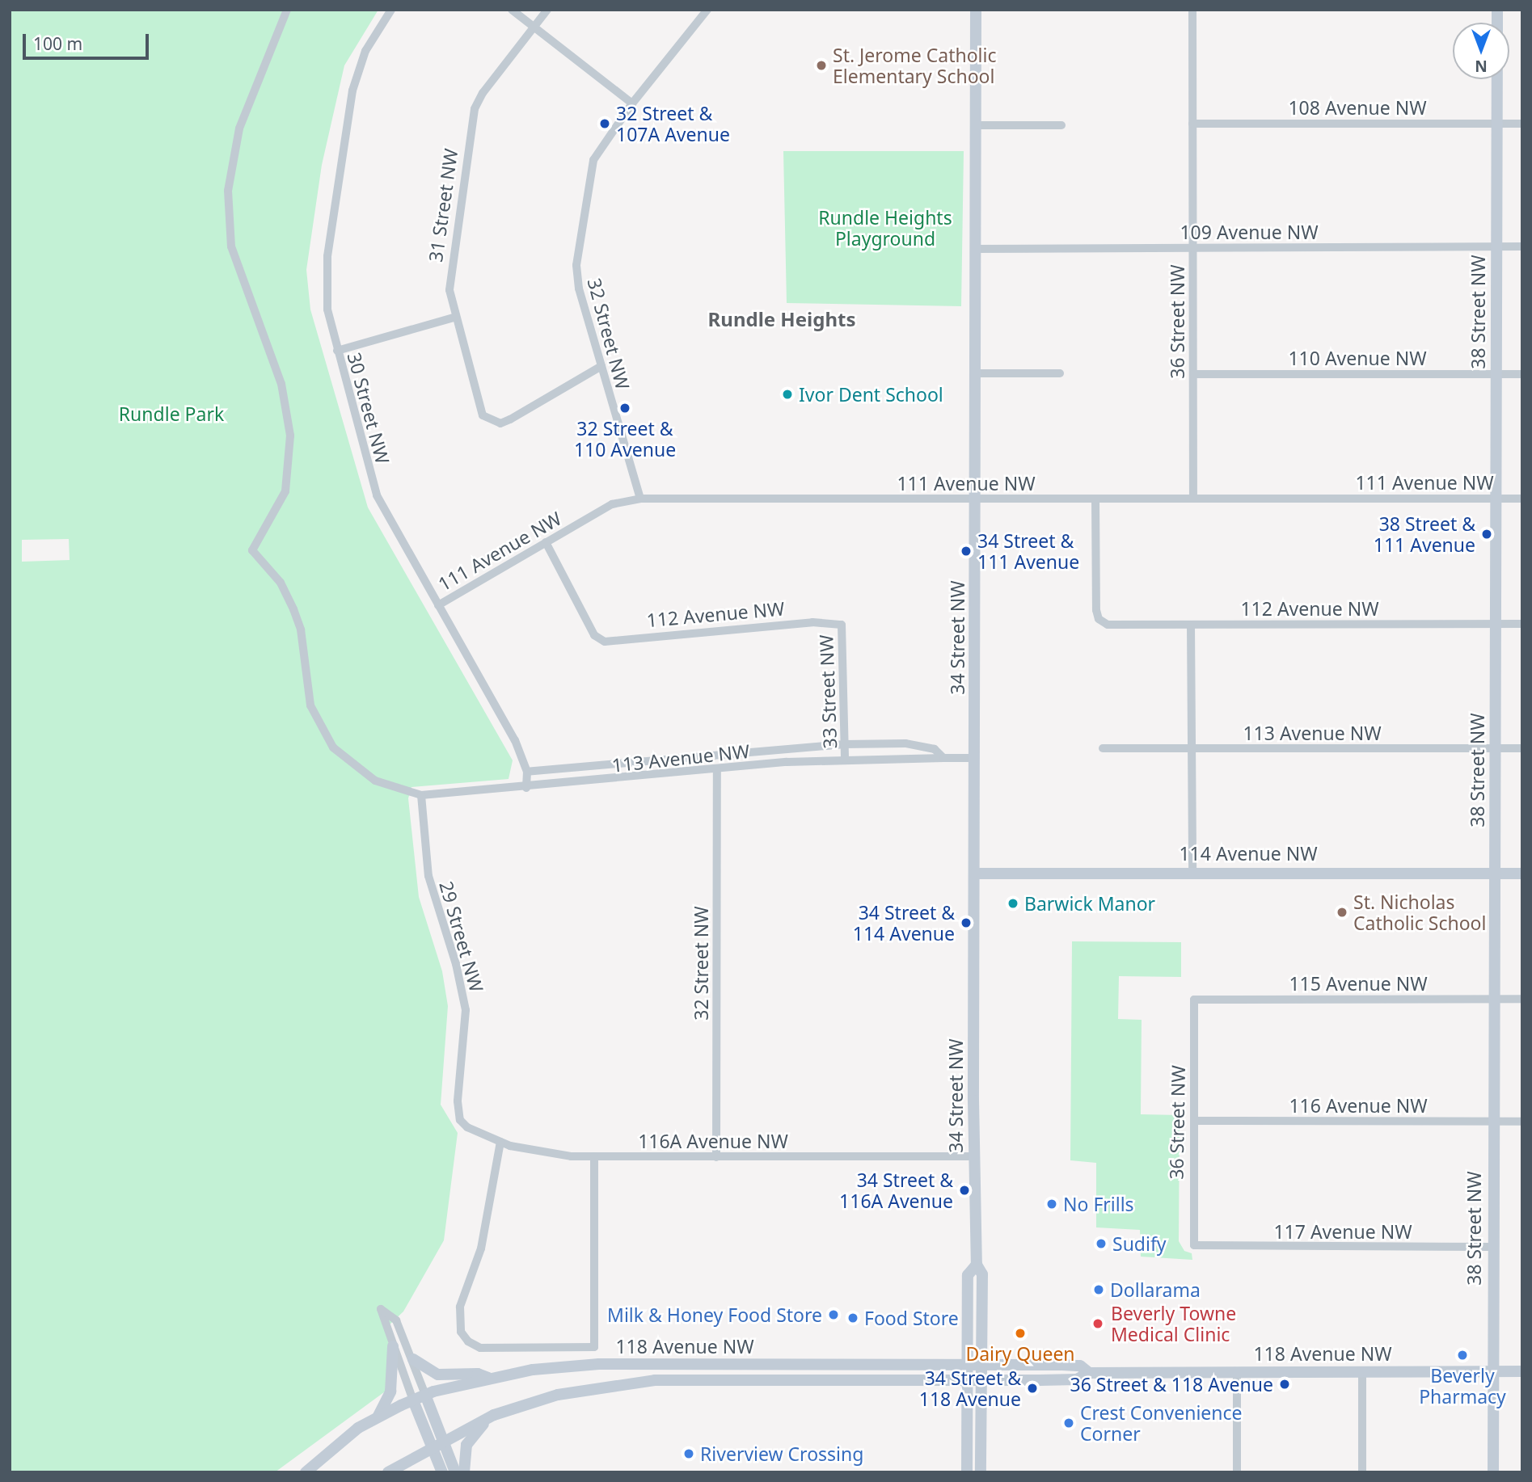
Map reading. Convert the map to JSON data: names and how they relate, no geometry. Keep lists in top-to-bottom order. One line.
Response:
{"streets":{"street":["108 Avenue NW","31 Street NW","109 Avenue NW","38 Street NW","36 Street NW","32 Street NW","110 Avenue NW","30 Street NW","111 Avenue NW","112 Avenue NW","34 Street NW","33 Street NW","113 Avenue NW","114 Avenue NW","29 Street NW","115 Avenue NW","116 Avenue NW","116A Avenue NW","117 Avenue NW","118 Avenue NW"]},"crossings":[["108 Avenue NW","38 Street NW"],["108 Avenue NW","36 Street NW"],["31 Street NW","32 Street NW"],["109 Avenue NW","38 Street NW"],["109 Avenue NW","36 Street NW"],["109 Avenue NW","34 Street NW"],["38 Street NW","110 Avenue NW"],["38 Street NW","111 Avenue NW"],["38 Street NW","112 Avenue NW"],["38 Street NW","113 Avenue NW"],["38 Street NW","114 Avenue NW"],["38 Street NW","115 Avenue NW"],["38 Street NW","116 Avenue NW"],["38 Street NW","117 Avenue NW"],["38 Street NW","118 Avenue NW"],["36 Street NW","110 Avenue NW"],["36 Street NW","111 Avenue NW"],["36 Street NW","115 Avenue NW"],["36 Street NW","116 Avenue NW"],["36 Street NW","117 Avenue NW"],["32 Street NW","111 Avenue NW"],["32 Street NW","113 Avenue NW"],["32 Street NW","116A Avenue NW"],["30 Street NW","111 Avenue NW"],["30 Street NW","113 Avenue NW"],["111 Avenue NW","112 Avenue NW"],["111 Avenue NW","34 Street NW"],["112 Avenue NW","33 Street NW"],["34 Street NW","113 Avenue NW"],["34 Street NW","114 Avenue NW"],["34 Street NW","116A Avenue NW"],["34 Street NW","118 Avenue NW"],["33 Street NW","113 Avenue NW"],["113 Avenue NW","29 Street NW"],["29 Street NW","116A Avenue NW"]],"districts":["Rundle Heights"],"parks":["Rundle Heights Playground","Rundle Park"],"places":["St. Jerome Catholic Elementary School","32 Street & 107A Avenue","Ivor Dent School","32 Street & 110 Avenue","38 Street & 111 Avenue","34 Street & 111 Avenue","Barwick Manor","St. Nicholas Catholic School","34 Street & 114 Avenue","34 Street & 116A Avenue","No Frills","Sudify","Dollarama","Milk & Honey Food Store","Food Store","Beverly Towne Medical Clinic","Dairy Queen","Beverly Pharmacy","36 Street & 118 Avenue","34 Street & 118 Avenue","Crest Convenience Corner","Riverview Crossing"],"scale_bar":"100 m","north":"bottom"}
